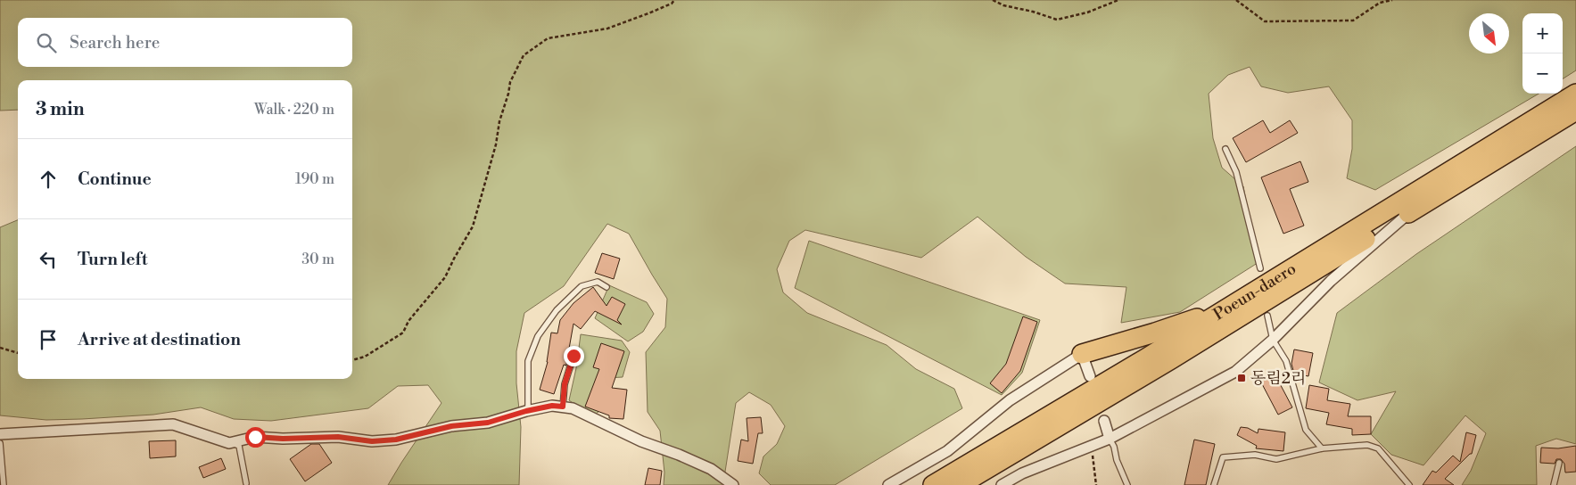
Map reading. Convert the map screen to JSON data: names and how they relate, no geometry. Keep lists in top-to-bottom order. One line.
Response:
{"streets":{"highway":["Poeun-daero"]},"places":{"transit":["동림2리"]},"north":"bottom right","page":{"map_buttons":["+","−"],"search":"Search here","heading":["3 min","Walk · 220 m"],"list":[["Continue","190 m"],["Turn left","30 m"],"Arrive at destination"]}}
